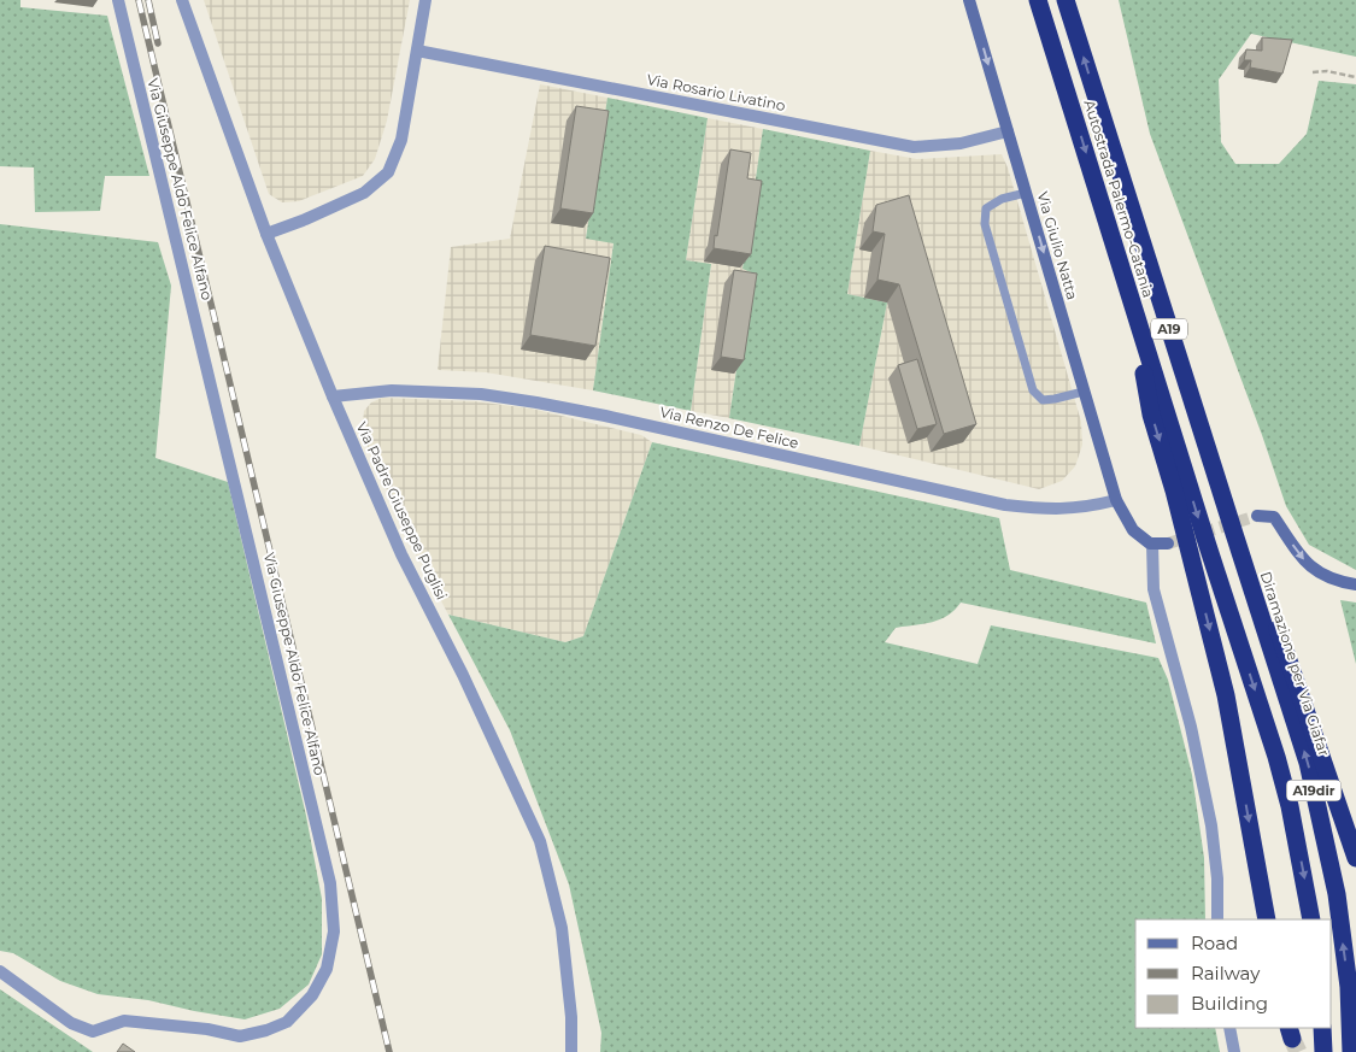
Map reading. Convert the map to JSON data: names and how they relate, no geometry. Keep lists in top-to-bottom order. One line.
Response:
{"streets":{"highway":["Autostrada Palermo-Catania","A19","Diramazione per Via Giafar","A19dir"],"street":["Via Rosario Livatino","Via Giuseppe Aldo Felice Alfano","Via Giulio Natta","Via Renzo De Felice","Via Padre Giuseppe Puglisi"]},"crossings":[["Via Rosario Livatino","Via Giulio Natta"],["Autostrada Palermo-Catania","Diramazione per Via Giafar"],["Autostrada Palermo-Catania","A19dir"],["Via Giulio Natta","Via Renzo De Felice"],["Via Renzo De Felice","Via Padre Giuseppe Puglisi"]],"one_way":["Via Giulio Natta"],"legend":["Road","Railway","Building"]}
